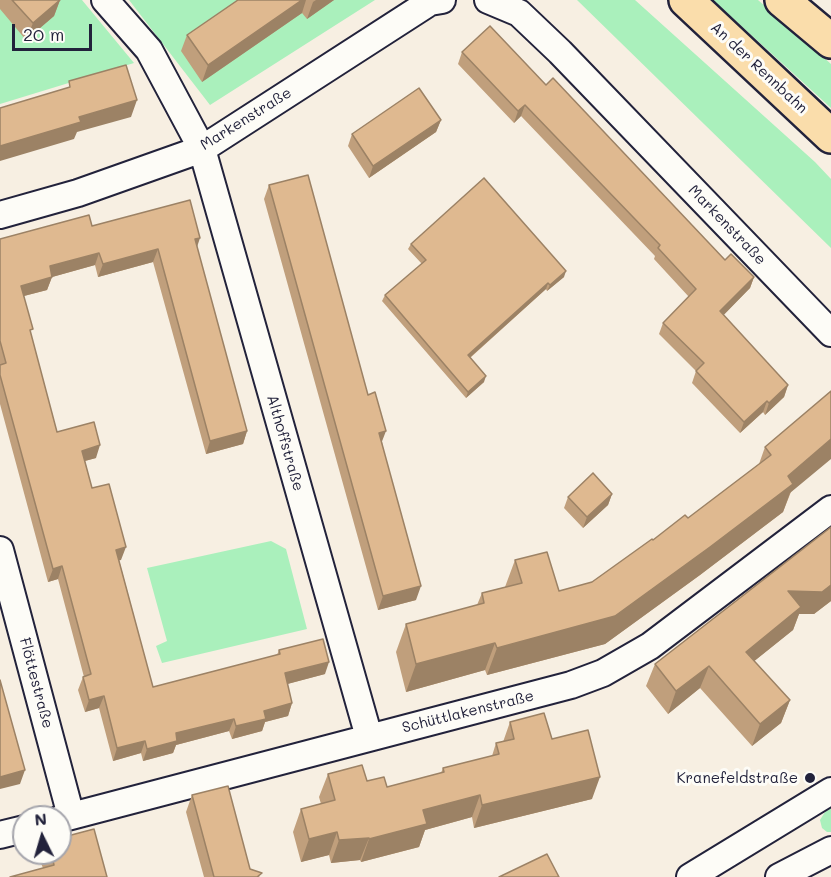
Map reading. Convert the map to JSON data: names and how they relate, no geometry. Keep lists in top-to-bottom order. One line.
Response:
{"streets":{"main road":["An der Rennbahn"],"street":["Markenstraße","Althoffstraße","Flöttestraße","Schüttlakenstraße"]},"crossings":[["Markenstraße","Althoffstraße"],["Althoffstraße","Schüttlakenstraße"]],"places":["Kranefeldstraße"],"scale_bar":"20 m","north":"top"}
